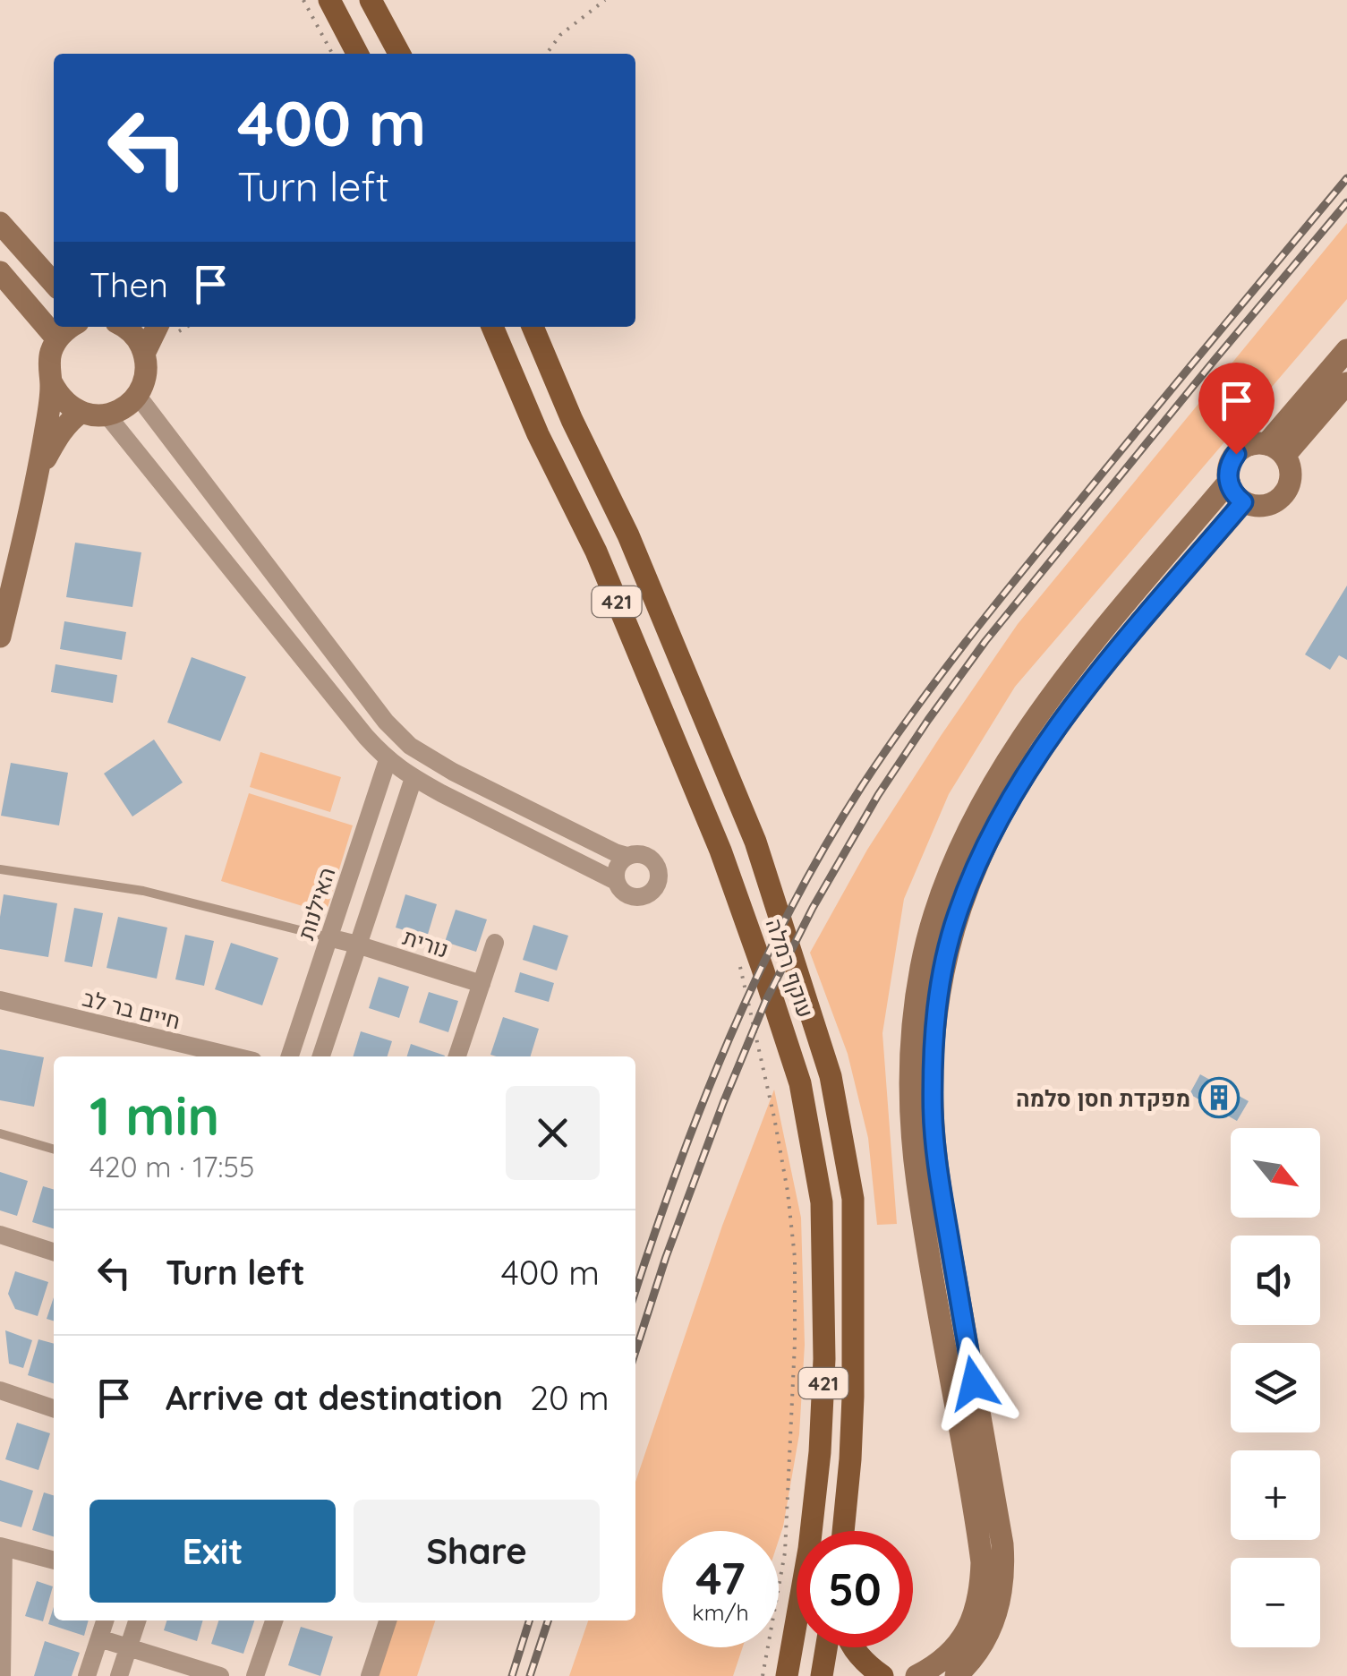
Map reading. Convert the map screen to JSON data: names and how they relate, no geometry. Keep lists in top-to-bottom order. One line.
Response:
{"streets":{"main road":["421","עוקף רמלה"],"street":["האילנות","נורית","חיים בר לב"]},"crossings":[["האילנות","נורית"]],"places":{"building":["מפקדת חסן סלמה"]},"north":"bottom right","page":{"turn":["400 m","Turn left"],"then":"Then","heading":["1 min","420 m · 17:55"],"map_buttons":["+","−"],"list":[{"name":"Turn left","value":"400 m"},{"name":"Arrive at destination","value":"20 m"}],"buttons":["Exit","Share"],"speed":"47 km/h","limit":"50"}}
